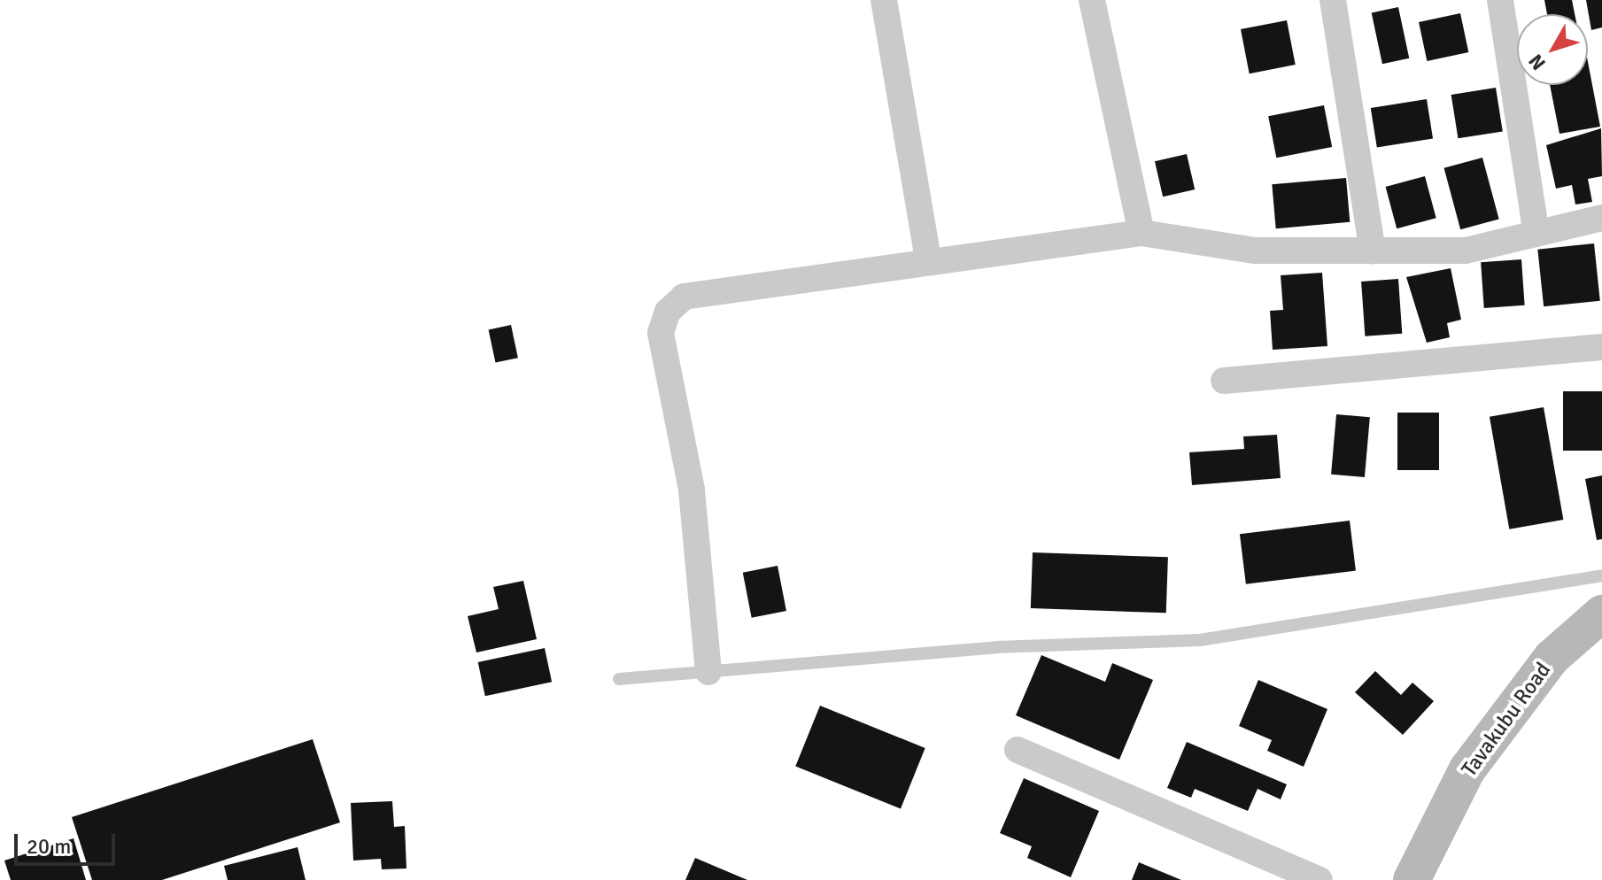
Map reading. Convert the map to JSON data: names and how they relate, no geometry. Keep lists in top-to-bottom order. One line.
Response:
{"streets":{"main road":["Tavakubu Road"]},"scale_bar":"20 m","north":"bottom left"}
